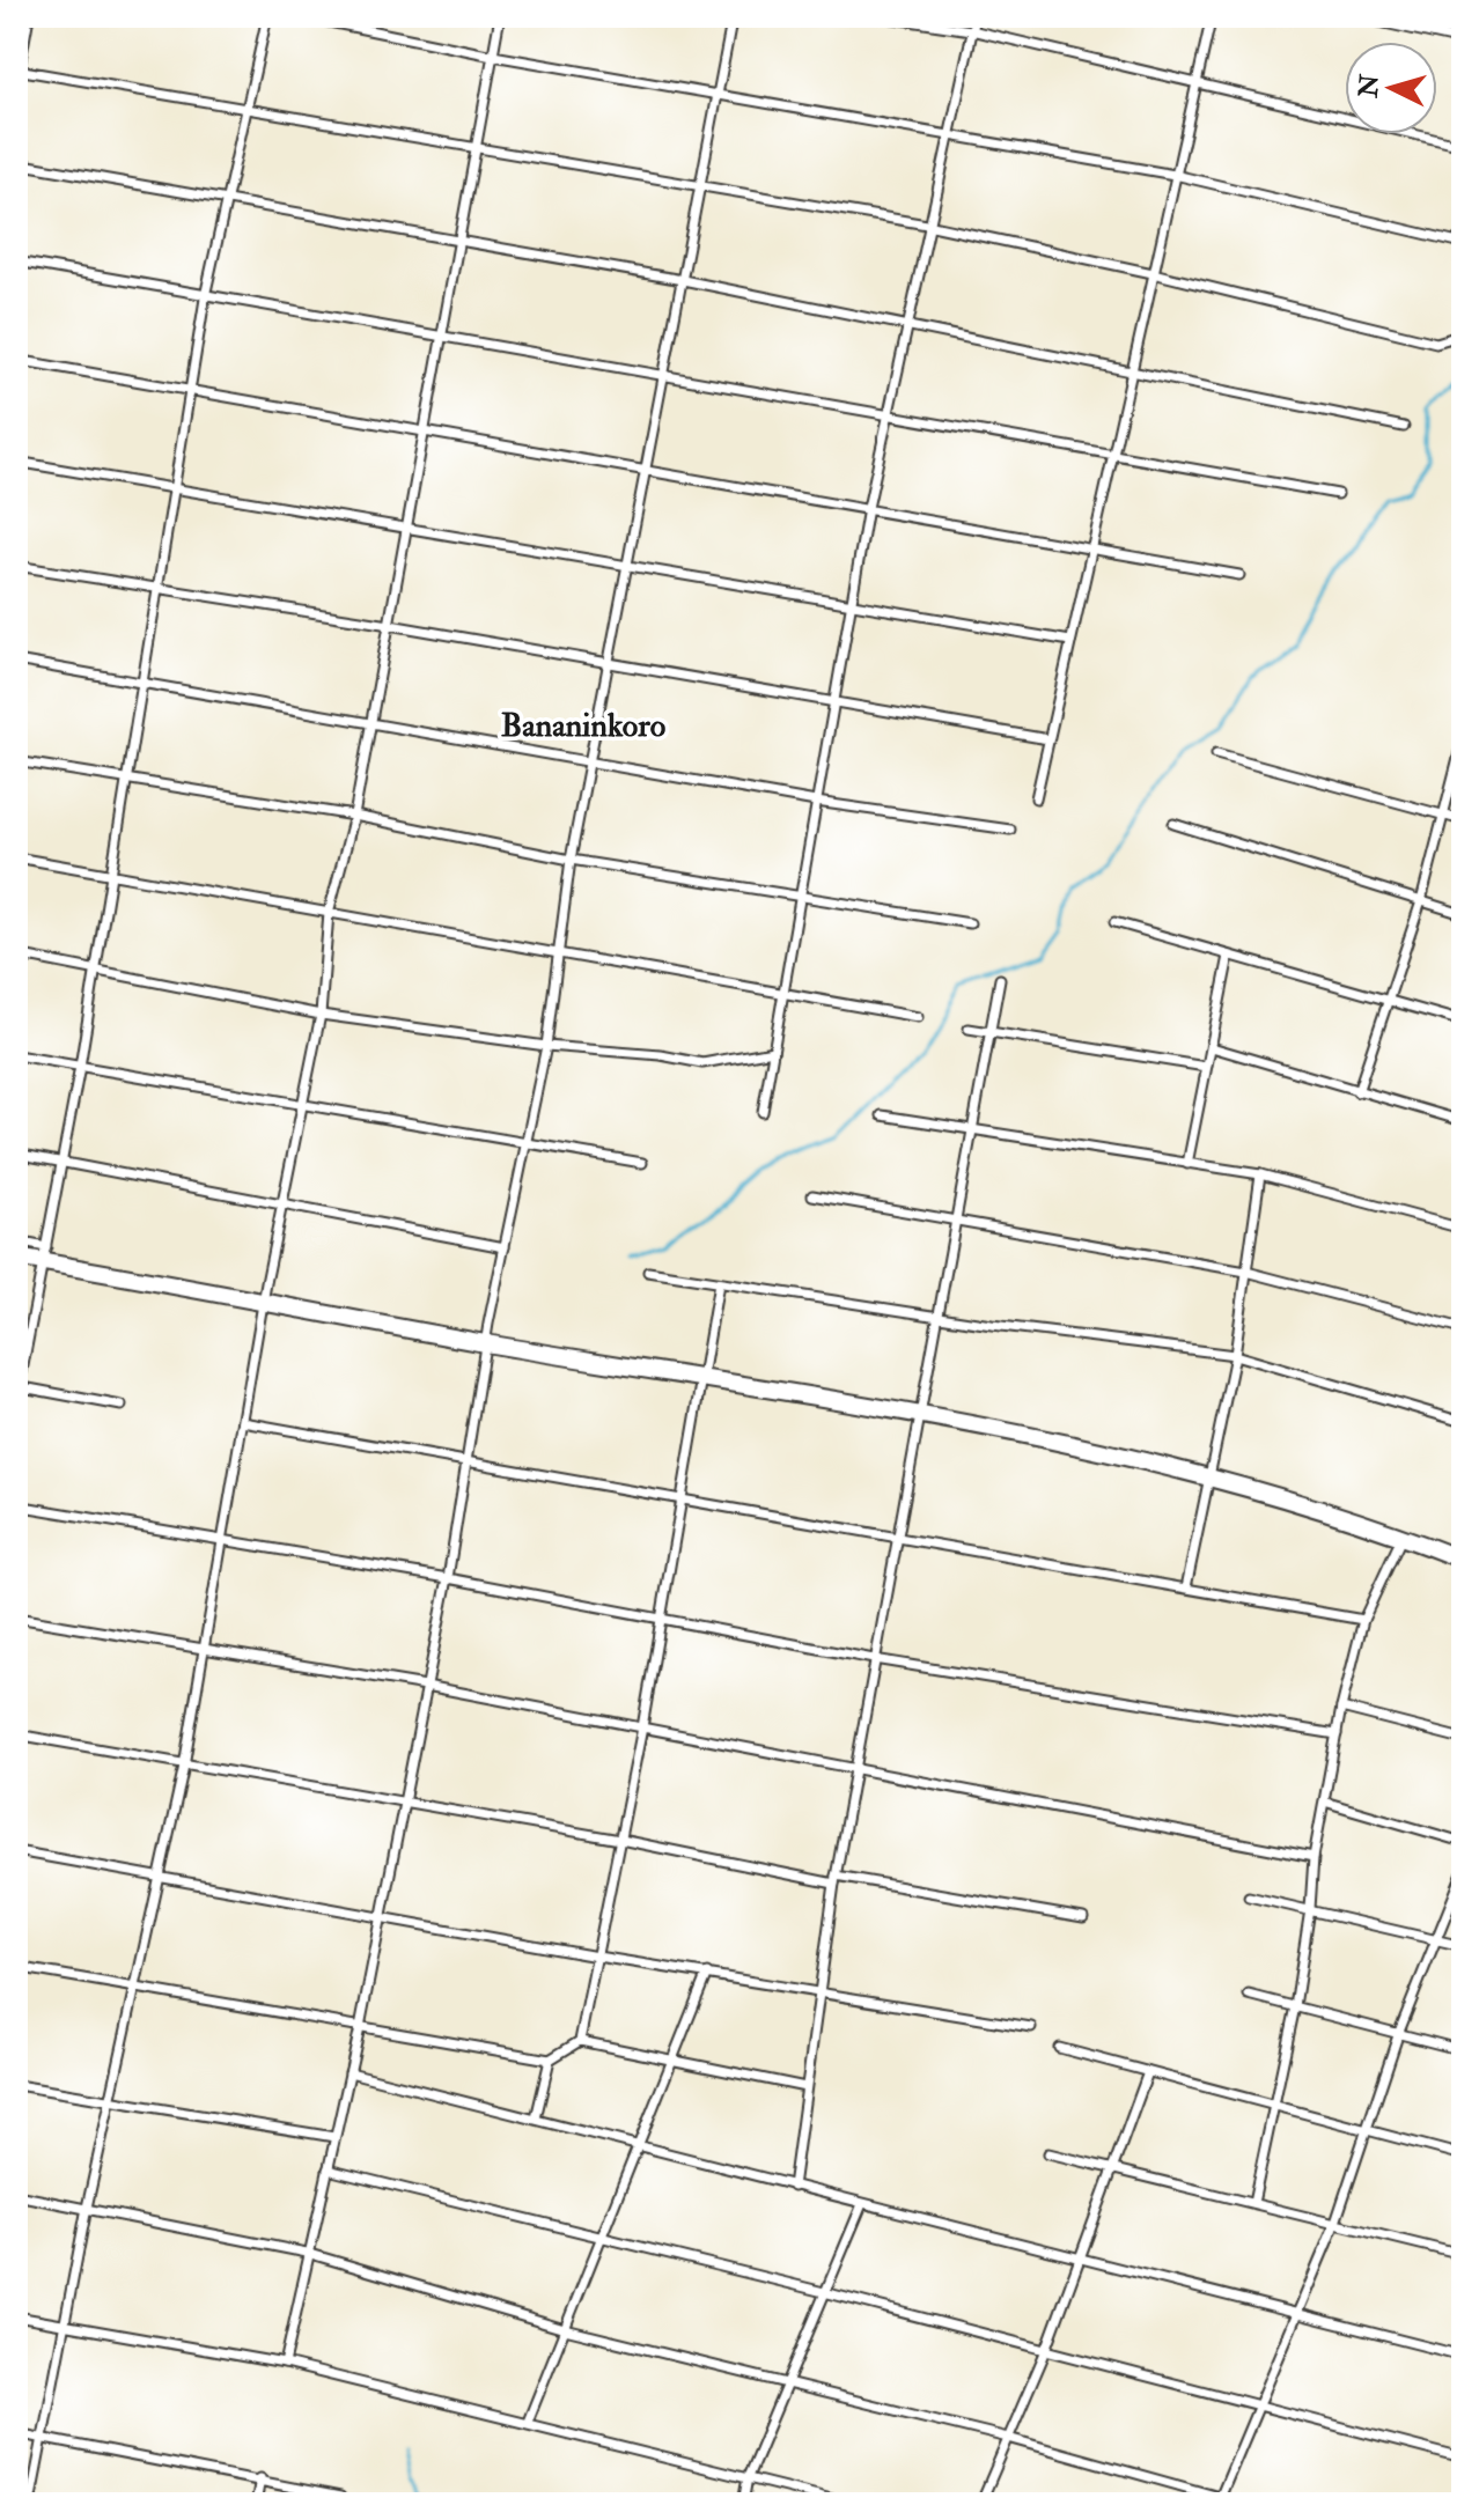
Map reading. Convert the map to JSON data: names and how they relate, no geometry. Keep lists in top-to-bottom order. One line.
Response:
{"districts":["Bananinkoro"],"north":"left"}
